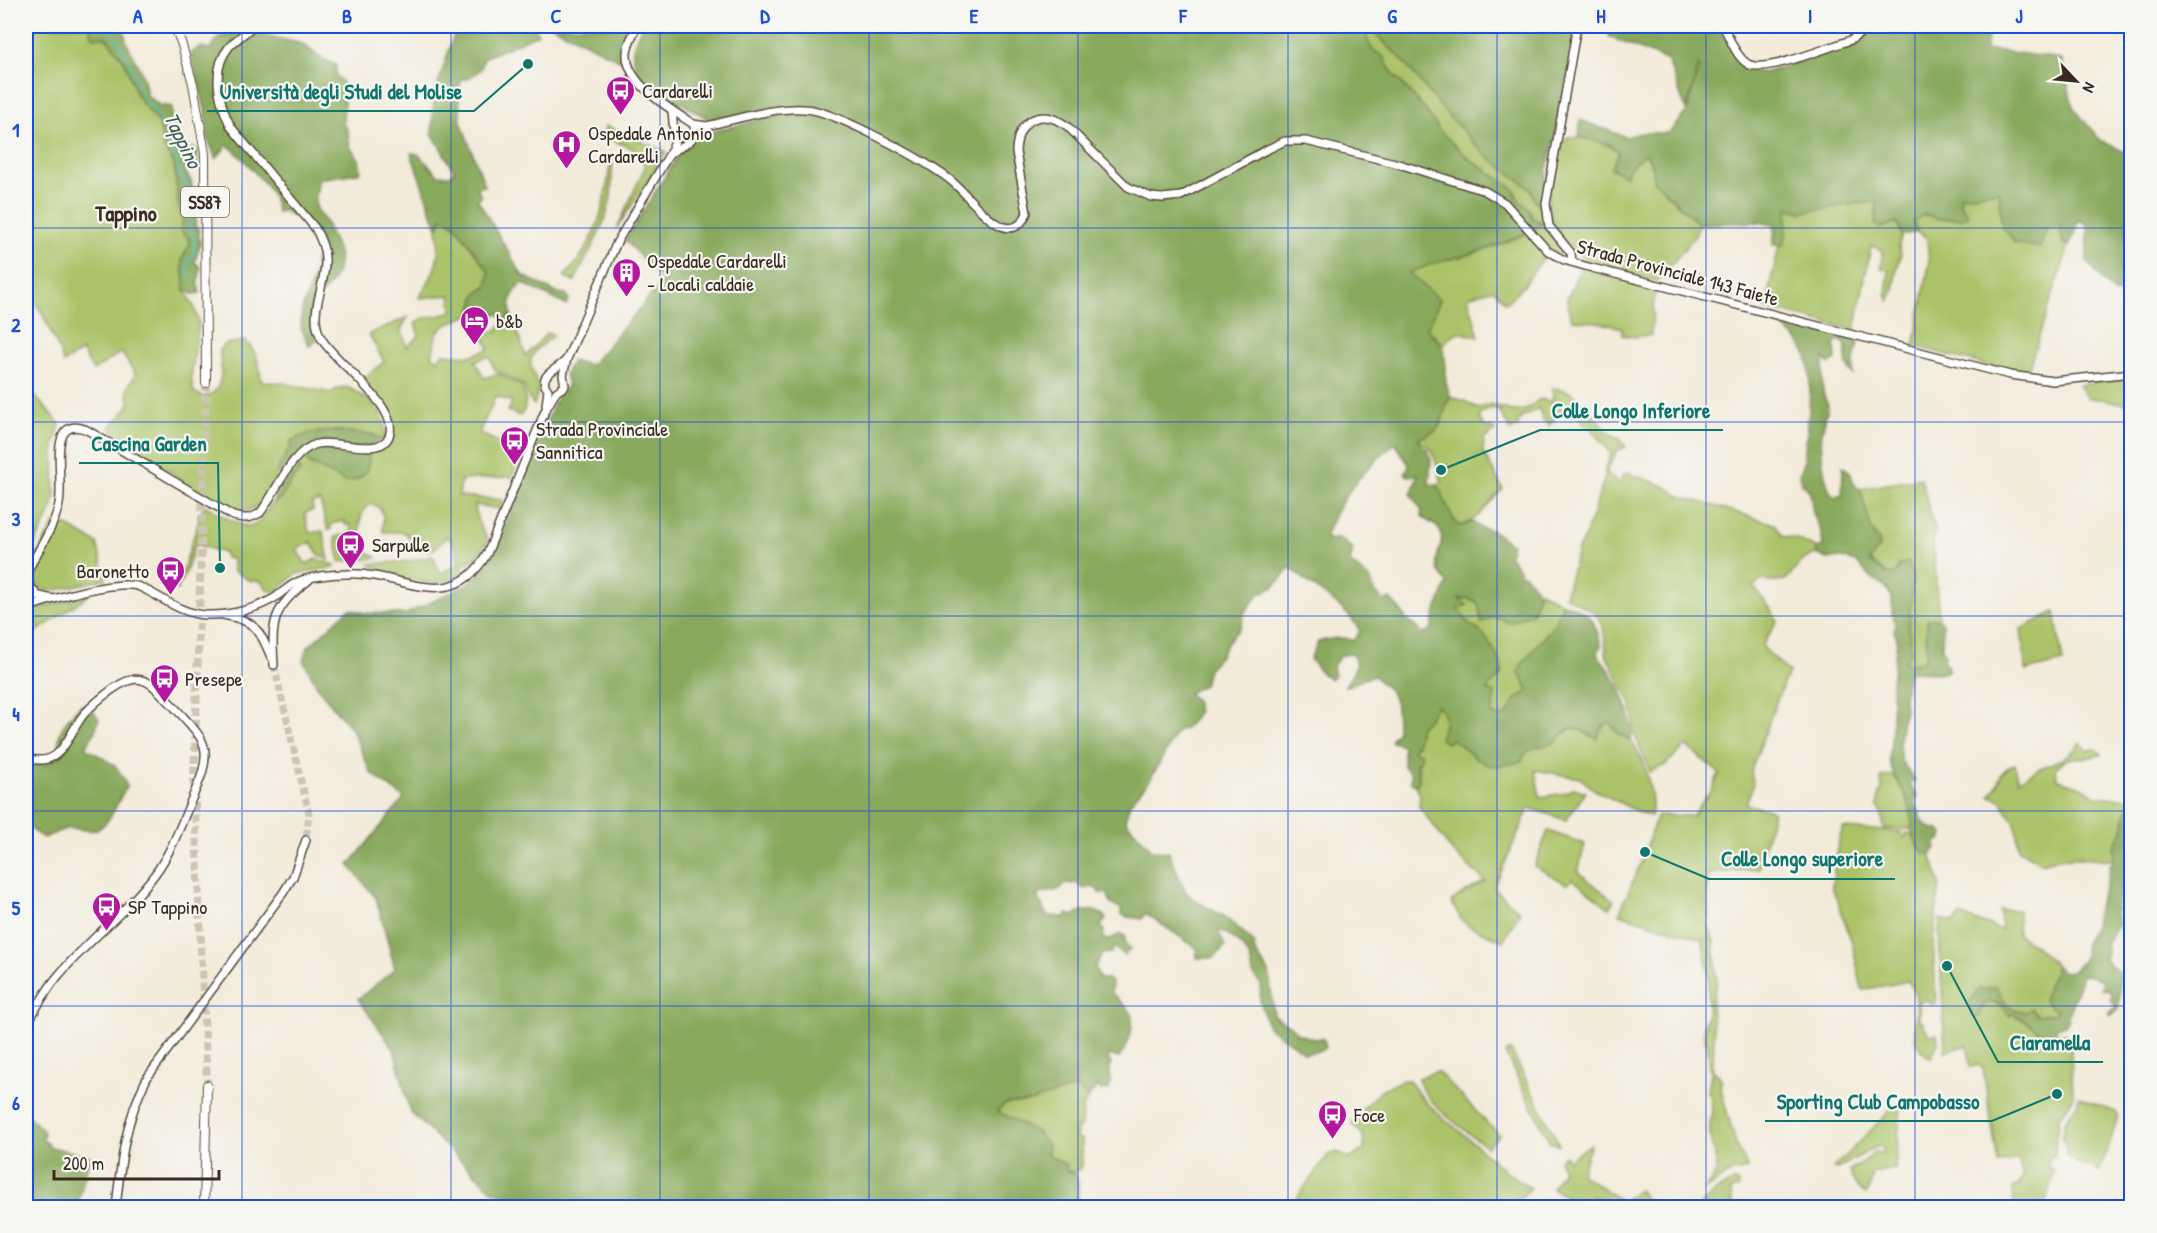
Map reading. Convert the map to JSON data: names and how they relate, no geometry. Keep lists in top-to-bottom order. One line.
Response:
{"streets":{"main road":["SS87","Strada Provinciale 143 Faiete"]},"districts":["Tappino"],"water":["Tappino"],"places":{"other":["Università degli Studi del Molise","Colle Longo Inferiore","Cascina Garden","Colle Longo superiore","Ciaramella","Sporting Club Campobasso"],"bus stop":["Cardarelli","Strada Provinciale Sannitica","Sarpulle","Baronetto","Presepe","SP Tappino","Foce"],"hospital":["Ospedale Antonio Cardarelli"],"building":["Ospedale Cardarelli - Locali caldaie"],"hotel":["b&b"]},"scale_bar":"200 m","north":"bottom right","grid":{"columns":["A","B","C","D","E","F","G","H","I","J"],"rows":["1","2","3","4","5","6"]}}
